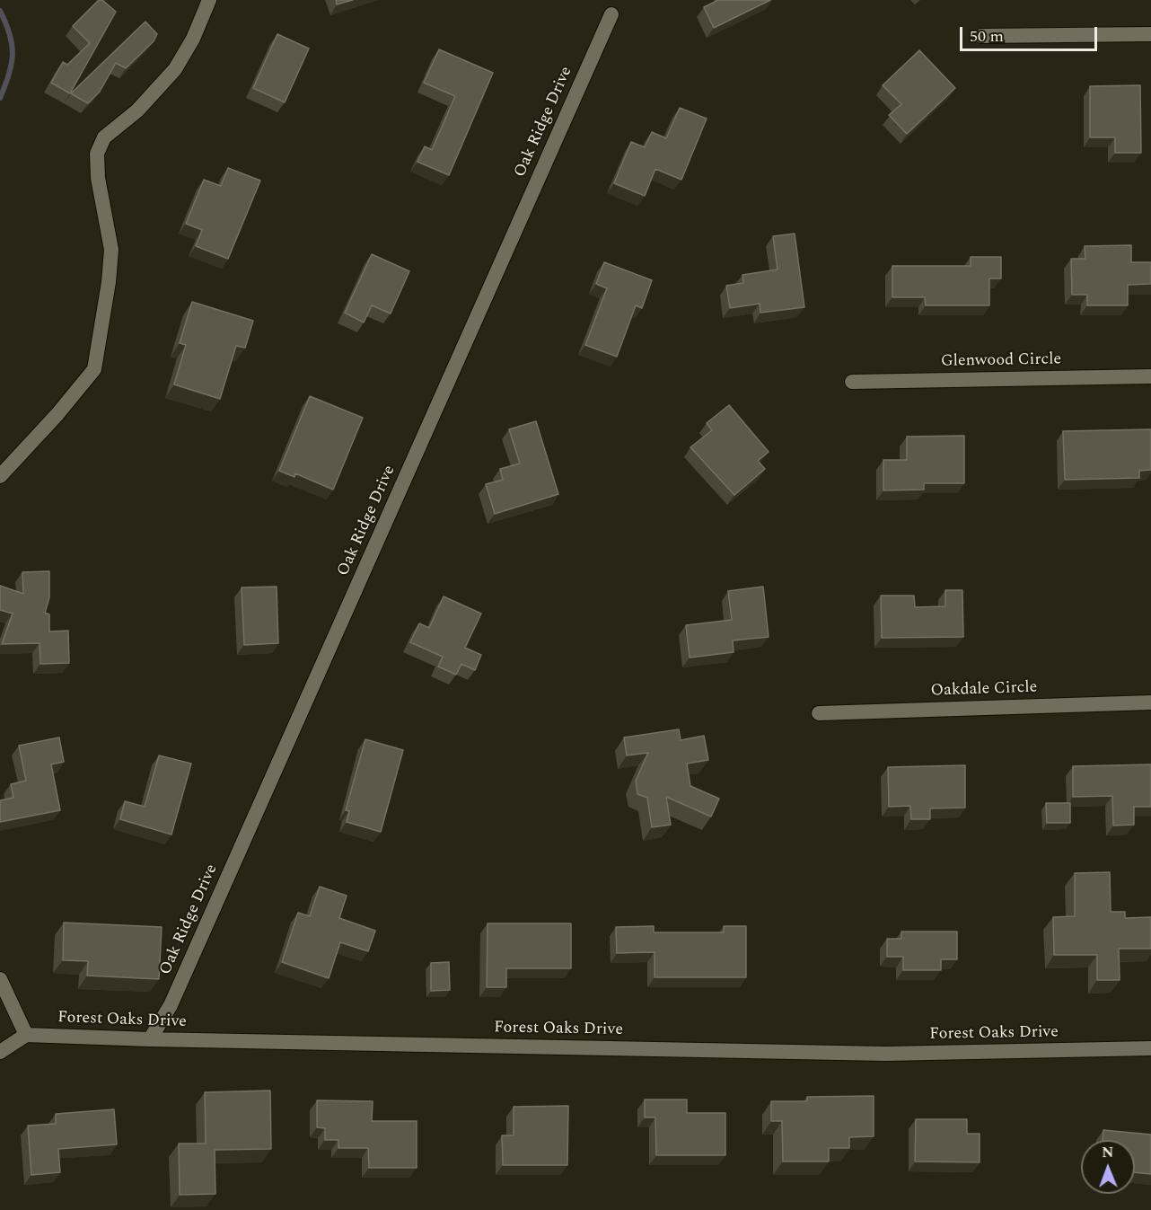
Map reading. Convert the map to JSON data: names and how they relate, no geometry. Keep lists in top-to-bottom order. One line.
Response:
{"streets":{"street":["Oak Ridge Drive","Glenwood Circle","Oakdale Circle","Forest Oaks Drive"]},"crossings":[["Oak Ridge Drive","Forest Oaks Drive"]],"scale_bar":"50 m","north":"top"}
